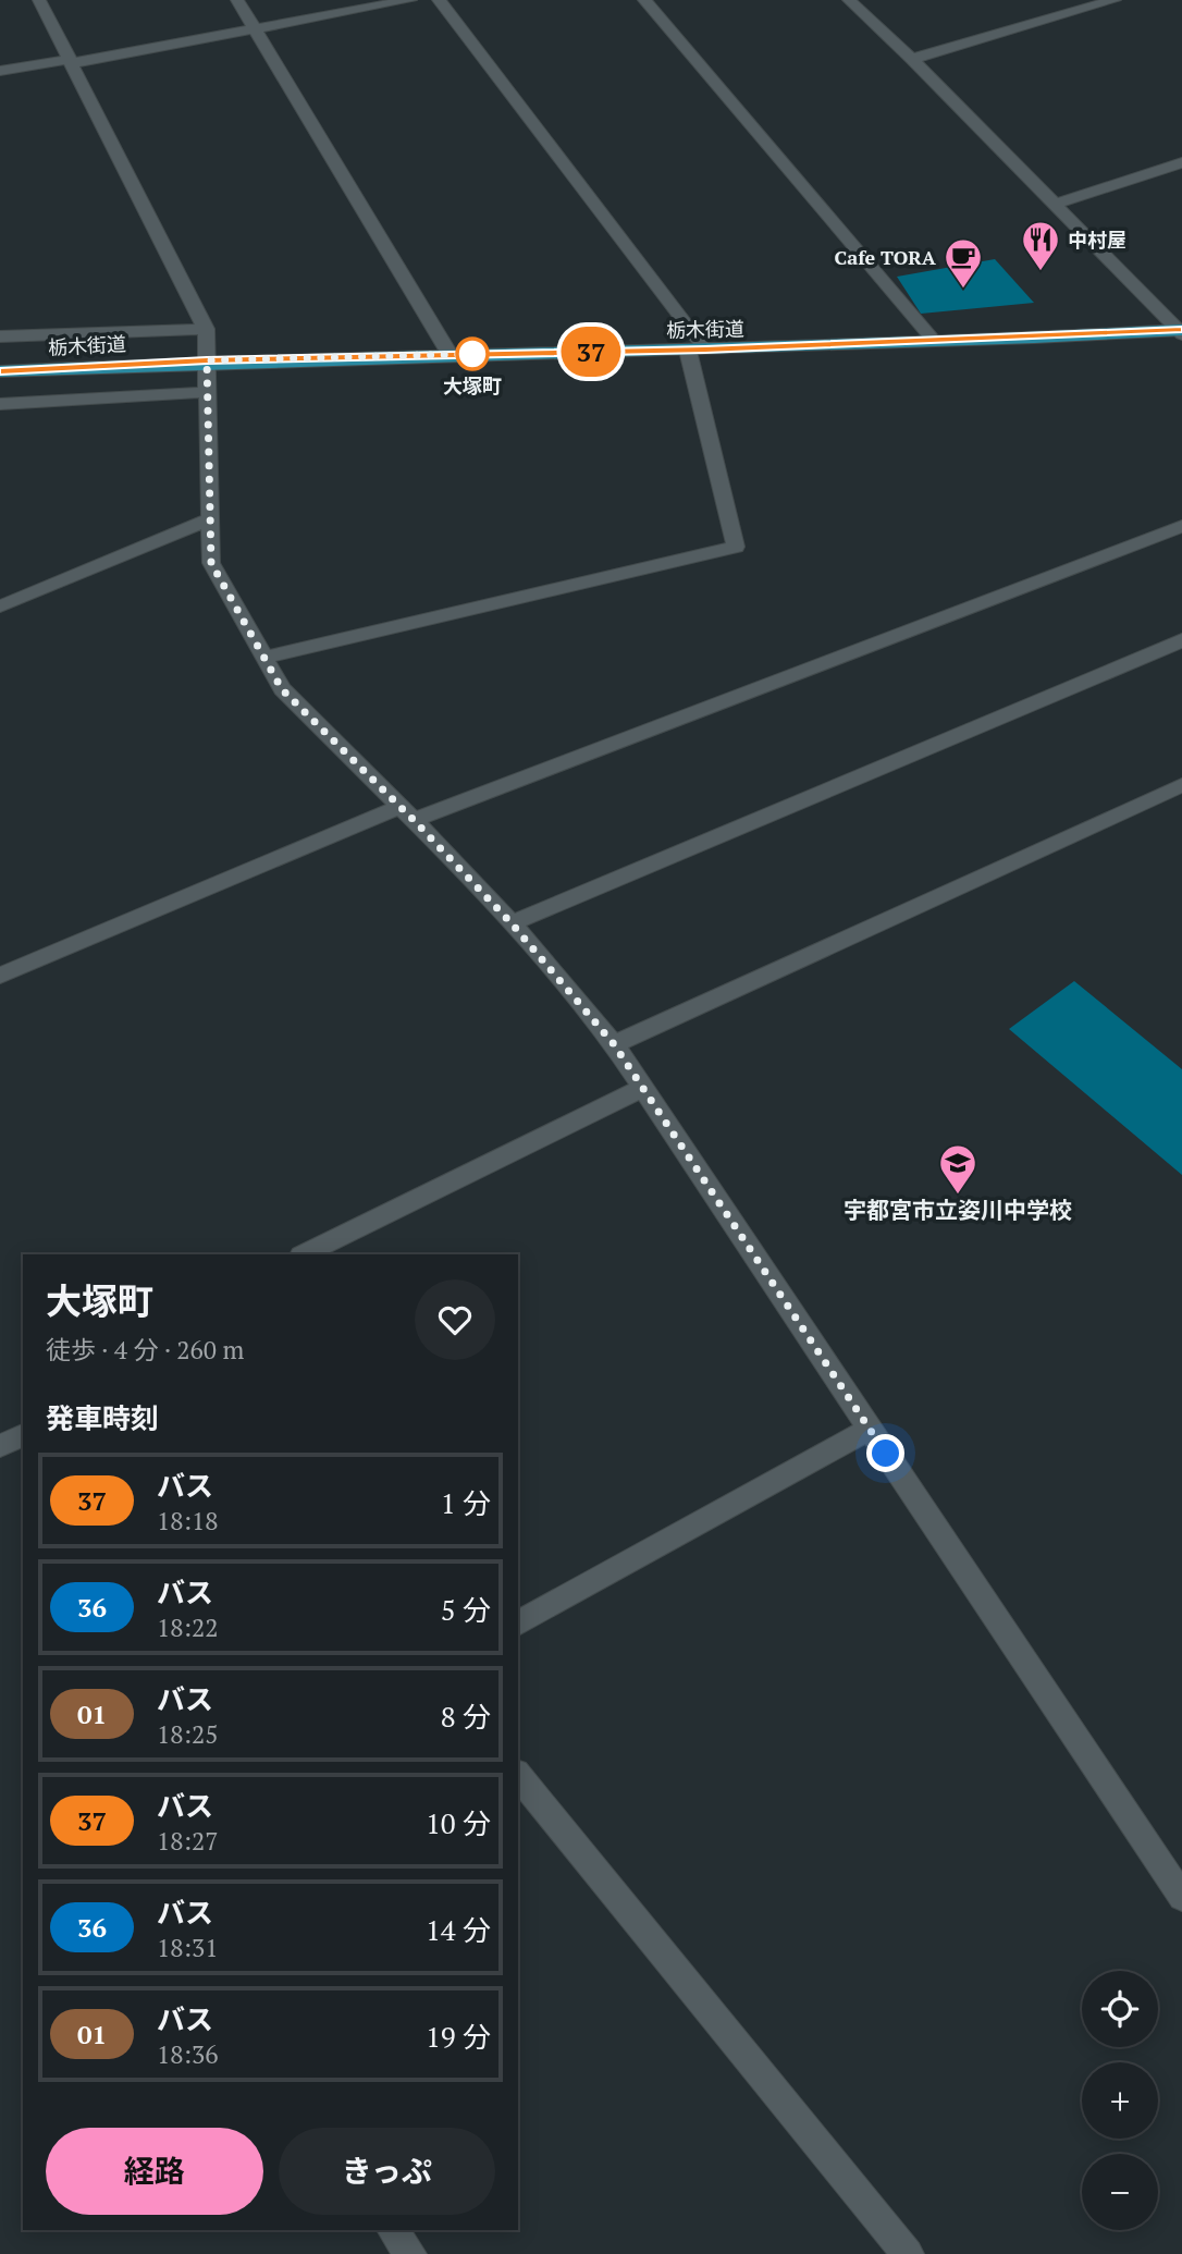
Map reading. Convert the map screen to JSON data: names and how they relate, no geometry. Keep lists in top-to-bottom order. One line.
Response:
{"streets":{"main road":["栃木街道"]},"places":{"restaurant":["中村屋"],"cafe":["Cafe TORA"],"other":["大塚町"],"school or university":["宇都宮市立姿川中学校"]},"lines":["bus line 37"],"page":{"on_map":"37","heading":[["大塚町","徒歩 · 4 分 · 260 m"],"発車時刻"],"list":[{"mark":"37","name":"バス","note":"18:18","value":"1 分"},{"mark":"36","name":"バス","note":"18:22","value":"5 分"},{"mark":"01","name":"バス","note":"18:25","value":"8 分"},{"mark":"37","name":"バス","note":"18:27","value":"10 分"},{"mark":"36","name":"バス","note":"18:31","value":"14 分"},{"mark":"01","name":"バス","note":"18:36","value":"19 分"}],"map_buttons":["+","−"],"buttons":["経路","きっぷ"]}}
